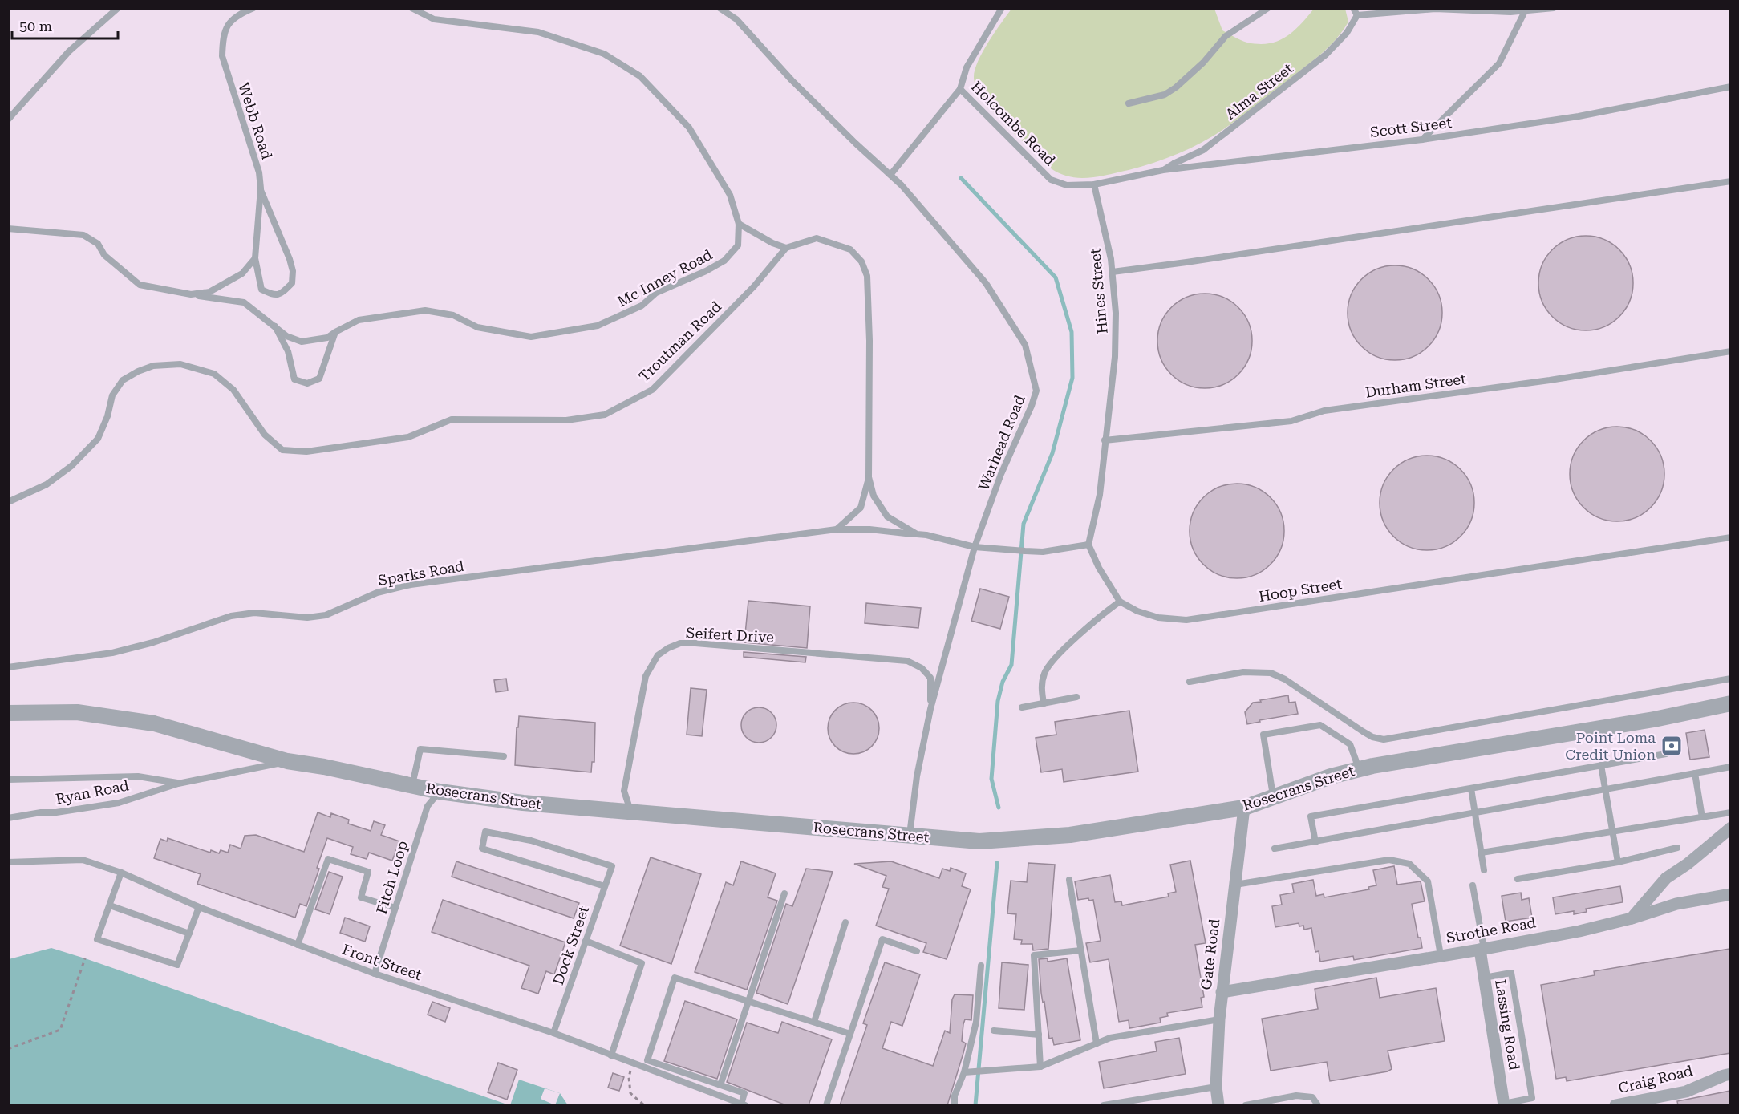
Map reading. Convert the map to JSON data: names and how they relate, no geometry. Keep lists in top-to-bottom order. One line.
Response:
{"streets":{"street":["Rosecrans Street","Strothe Road","Gate Road","Lassing Road","Craig Road"],"lane":["Alma Street","Webb Road","Holcombe Road","Scott Street","Mc Inney Road","Hines Street","Troutman Road","Durham Street","Warhead Road","Sparks Road","Hoop Street","Seifert Drive","Ryan Road","Fitch Loop","Dock Street","Front Street"]},"crossings":[["Alma Street","Scott Street"],["Holcombe Road","Scott Street"],["Holcombe Road","Hines Street"],["Scott Street","Hines Street"],["Hines Street","Durham Street"],["Warhead Road","Seifert Drive"],["Warhead Road","Rosecrans Street"],["Seifert Drive","Rosecrans Street"],["Rosecrans Street","Ryan Road"],["Rosecrans Street","Fitch Loop"],["Rosecrans Street","Gate Road"],["Fitch Loop","Front Street"],["Strothe Road","Gate Road"],["Strothe Road","Lassing Road"],["Dock Street","Front Street"]],"places":{"bank":["Point Loma Credit Union"]},"scale_bar":"50 m"}
